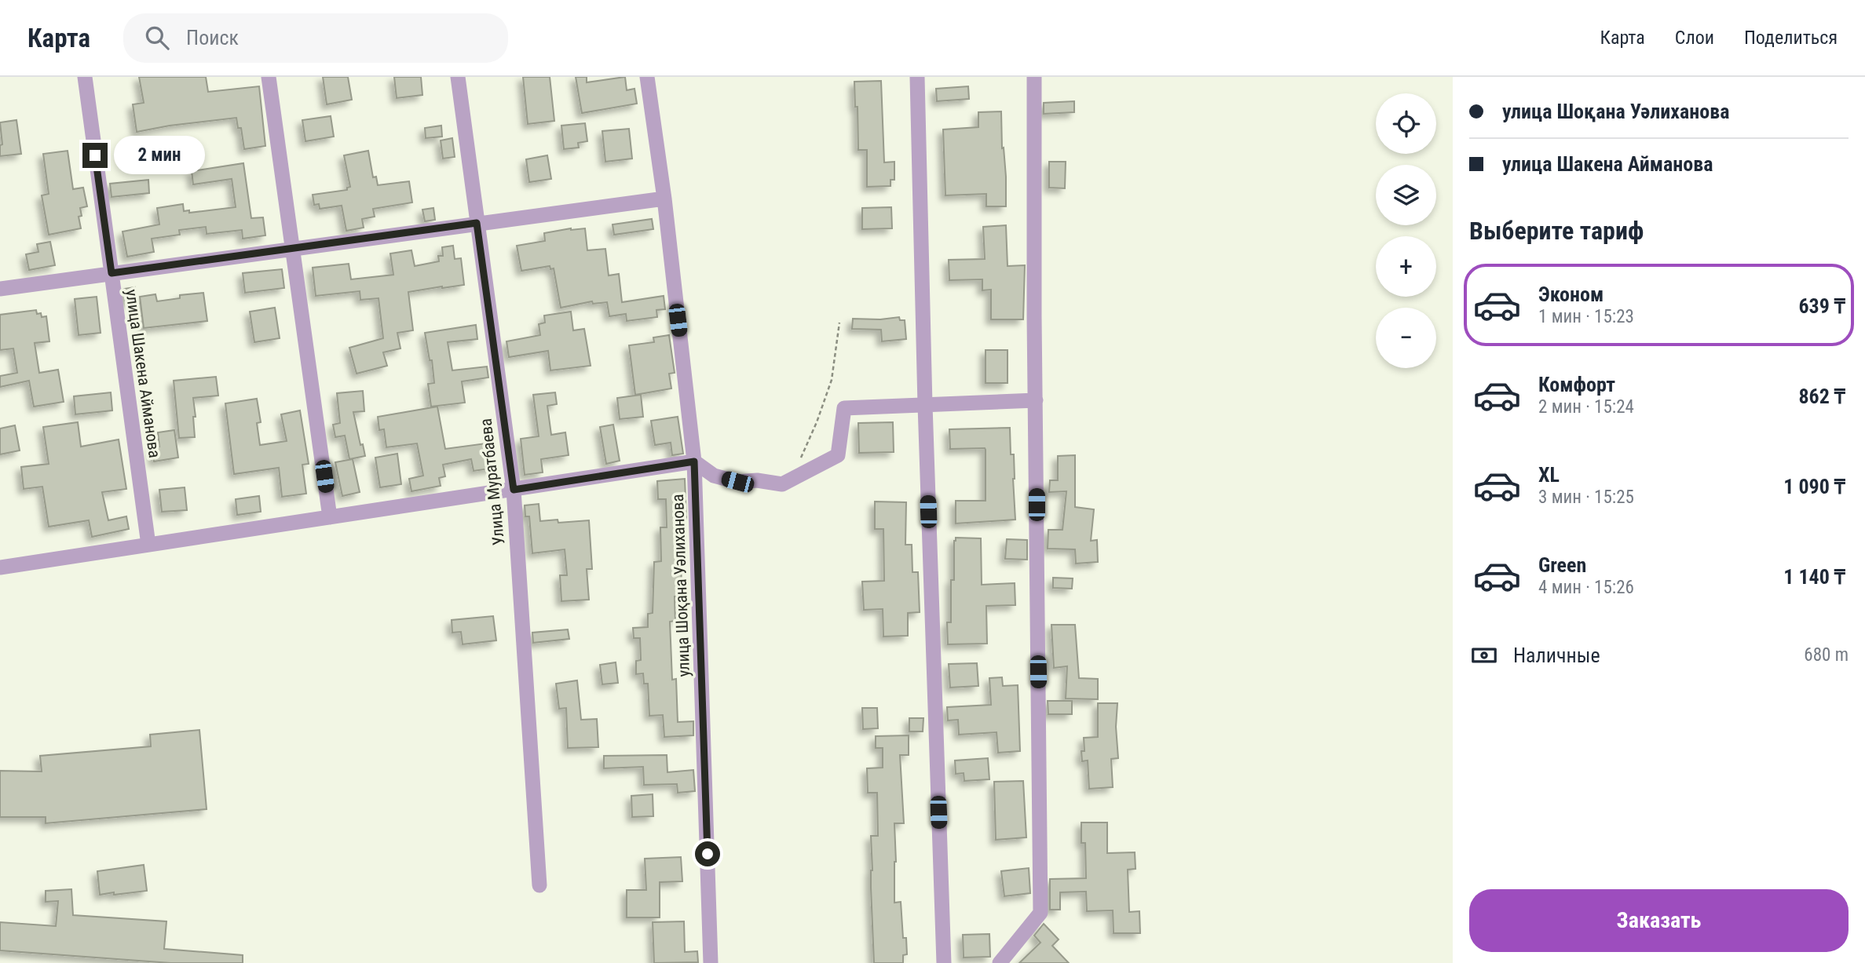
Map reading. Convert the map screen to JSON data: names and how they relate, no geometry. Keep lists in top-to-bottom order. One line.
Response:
{"streets":{"street":["улица Шакена Айманова","Улица Муратбаева","улица Шоқана Уәлиханова"]},"page":{"header":"Карта","search":"Поиск","nav":["Карта","Слои","Поделиться"],"banner":["улица Шоқана Уәлиханова","улица Шакена Айманова"],"map_buttons":["+","−"],"bubble":"2 мин","heading":"Выберите тариф","list":[{"name":"Эконом","note":"1 мин · 15:23","value":"639 ₸"},{"name":"Комфорт","note":"2 мин · 15:24","value":"862 ₸"},{"name":"XL","note":"3 мин · 15:25","value":"1 090 ₸"},{"name":"Green","note":"4 мин · 15:26","value":"1 140 ₸"}],"pay":["Наличные","680 m"],"buttons":"Заказать"}}
